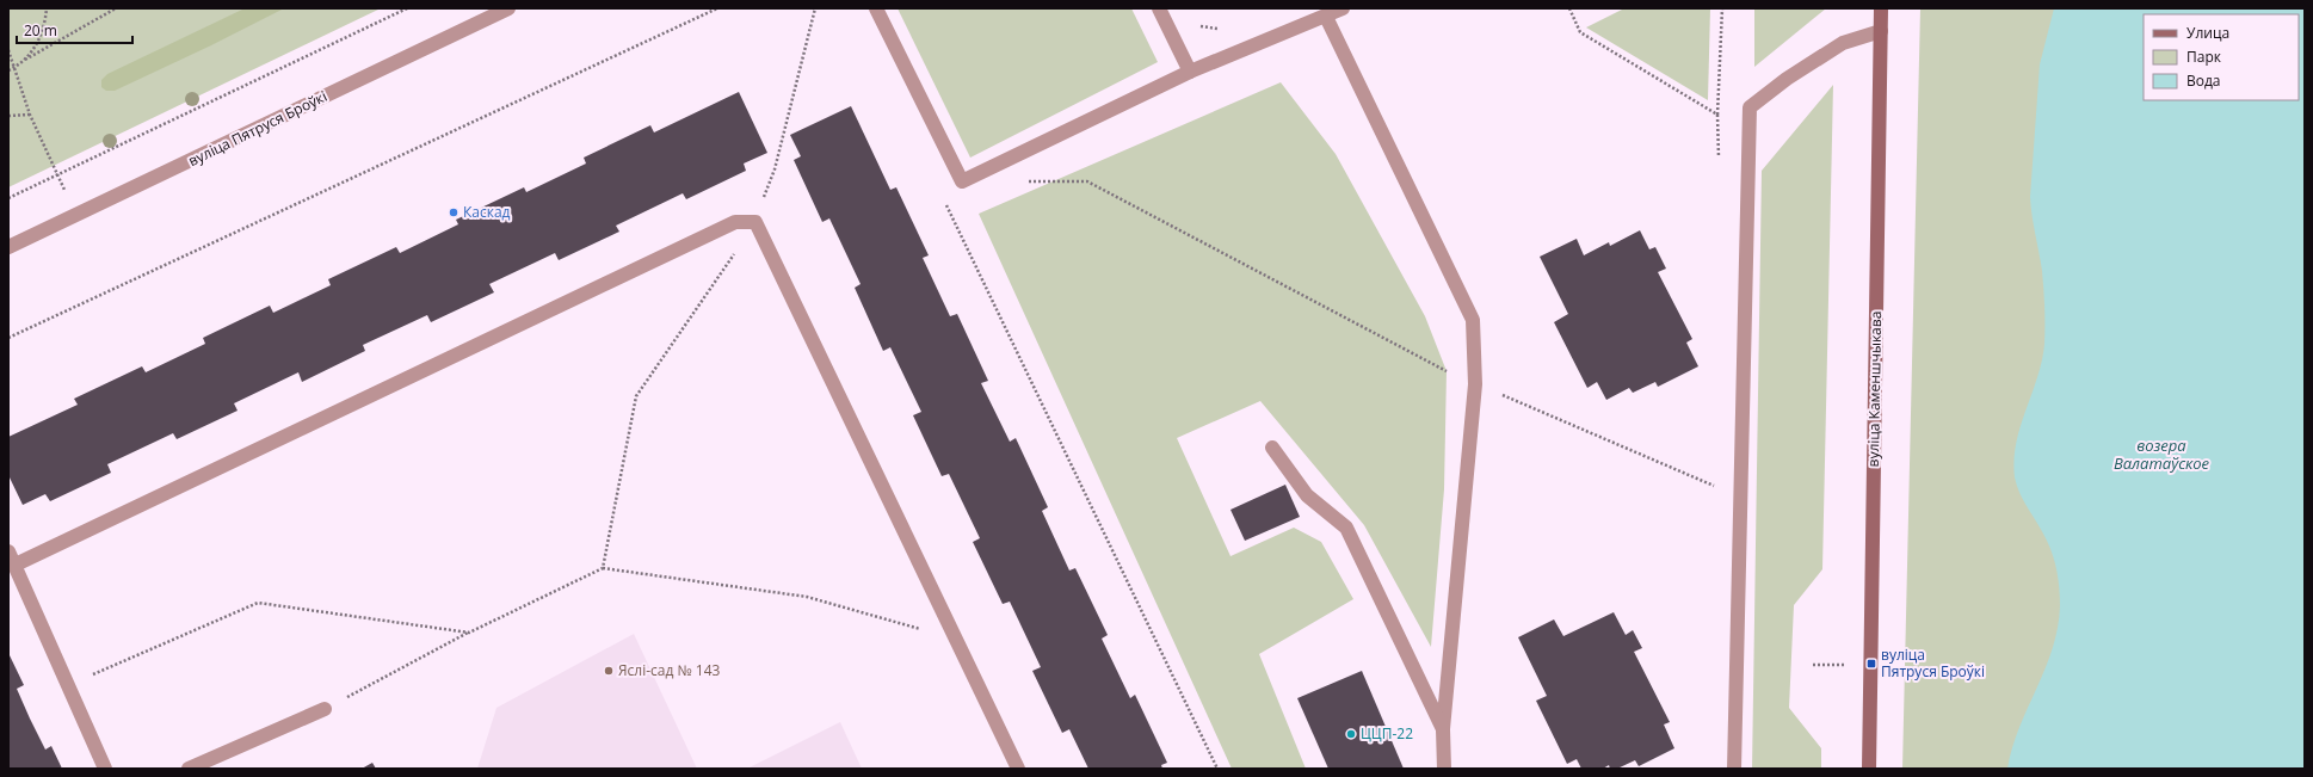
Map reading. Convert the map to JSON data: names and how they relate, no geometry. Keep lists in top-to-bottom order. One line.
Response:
{"streets":{"street":["вуліца Пятруся Броўкі","вуліца Каменшчыкава"]},"water":["возера Валатаўское"],"places":{"other":["Каскад","Яслі-сад № 143","ЦЦП-22"],"transit":["вуліца Пятруся Броўкі"]},"legend":["Улица","Парк","Вода"],"scale_bar":"20 m"}
